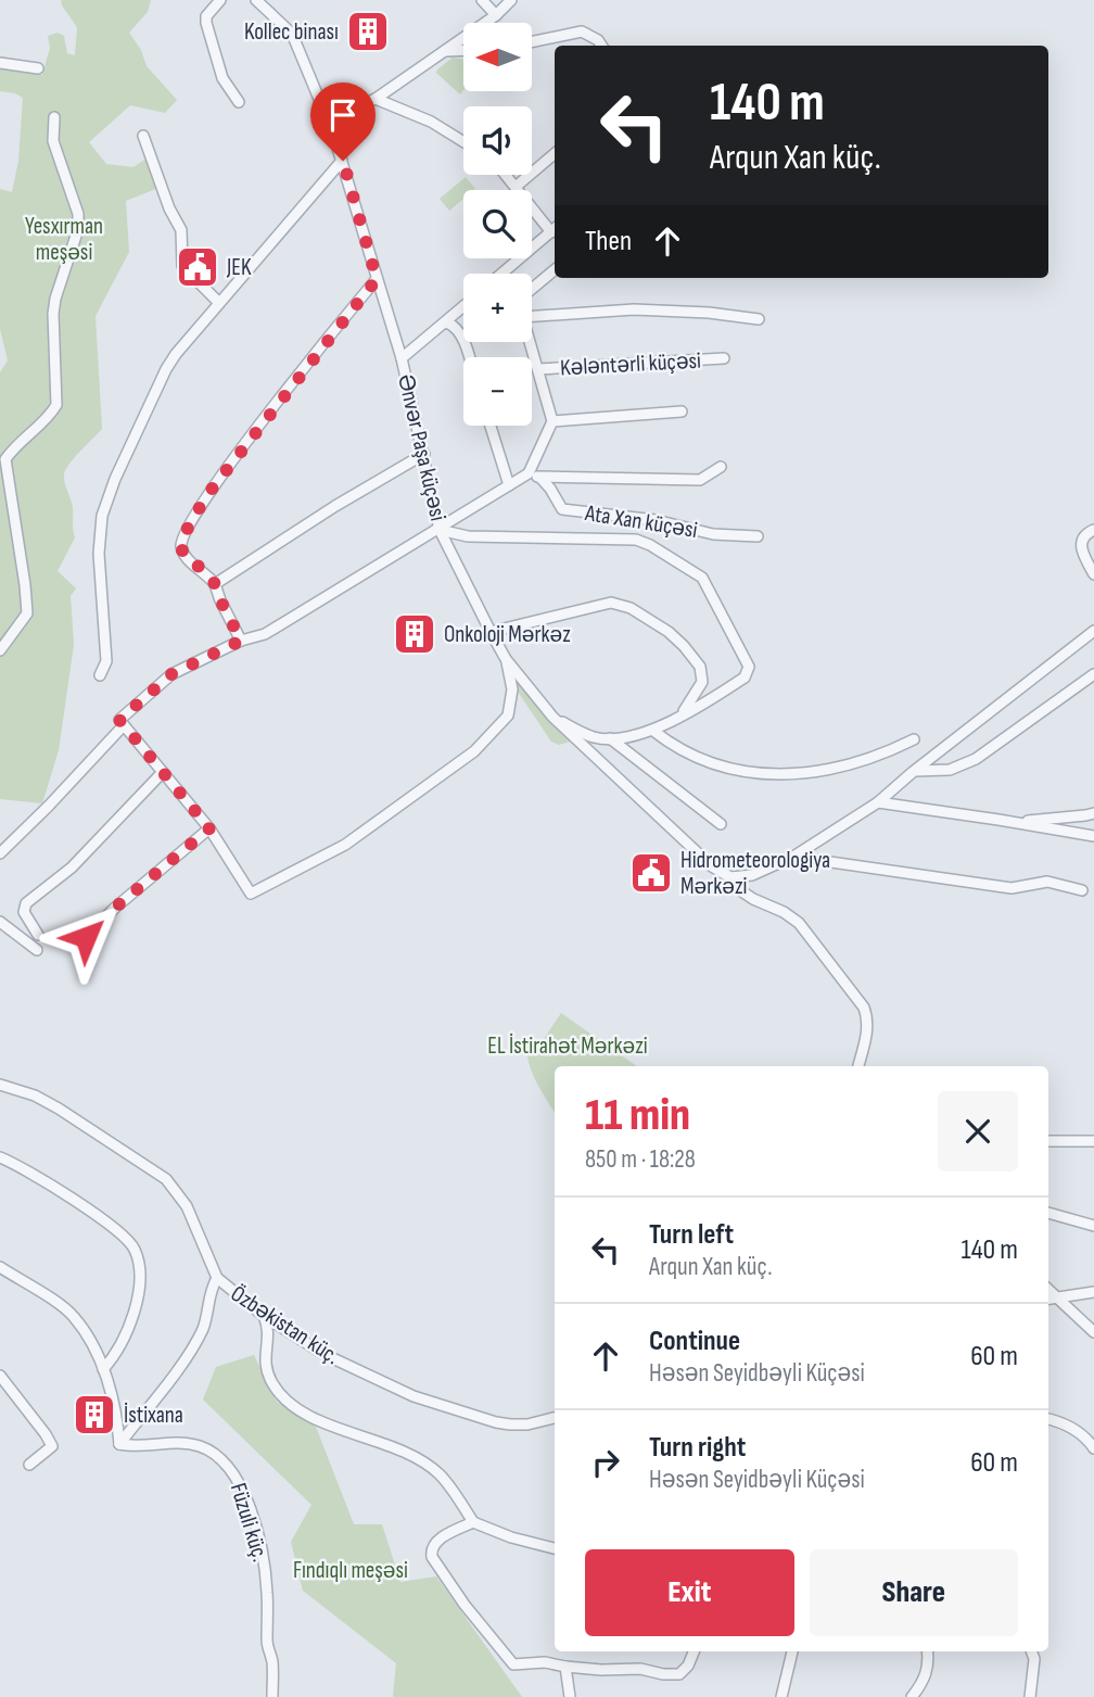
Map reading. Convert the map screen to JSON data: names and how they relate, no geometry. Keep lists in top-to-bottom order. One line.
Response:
{"streets":{"street":["Kələntərli küçəsi","Ənvər Paşa küçəsi","Ata Xan küçəsi","Özbəkistan küç.","Füzuli küç."]},"parks":["Yesxırman meşəsi","EL İstirahət Mərkəzi","Fındıqlı meşəsi"],"places":{"building":["Kollec binası","Onkoloji Mərkəz","İstixana"],"public building":["JEK","Hidrometeorologiya Mərkəzi"]},"north":"left","page":{"map_buttons":["+","−"],"turn":["140 m","Arqun Xan küç."],"then":"Then","heading":["11 min","850 m · 18:28"],"list":[{"name":"Turn left","note":"Arqun Xan küç.","value":"140 m"},{"name":"Continue","note":"Həsən Seyidbəyli Küçəsi","value":"60 m"},{"name":"Turn right","note":"Həsən Seyidbəyli Küçəsi","value":"60 m"}],"buttons":["Exit","Share"]}}
